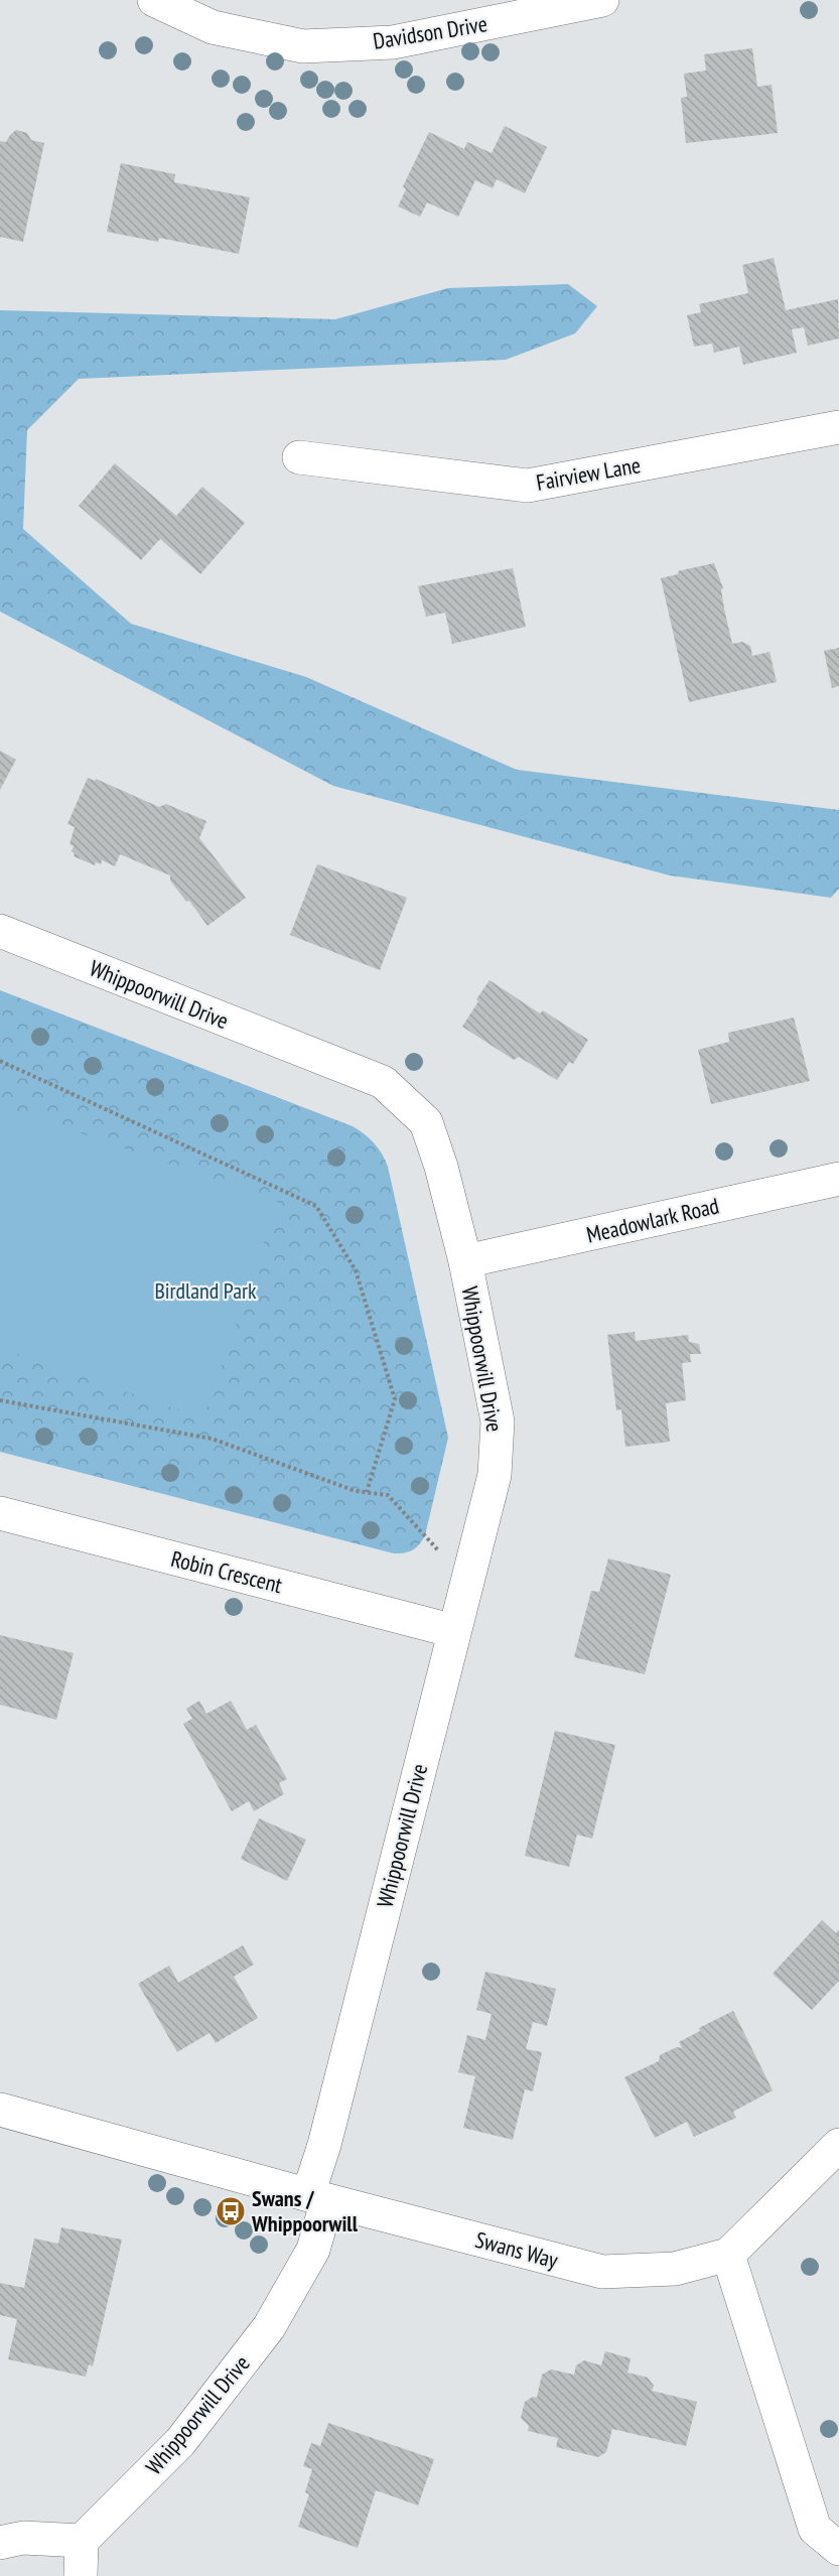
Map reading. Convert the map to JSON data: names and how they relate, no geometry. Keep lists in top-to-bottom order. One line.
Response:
{"streets":{"street":["Davidson Drive","Fairview Lane","Whippoorwill Drive","Meadowlark Road","Robin Crescent","Swans Way"]},"crossings":[["Whippoorwill Drive","Meadowlark Road"],["Whippoorwill Drive","Robin Crescent"],["Whippoorwill Drive","Swans Way"]],"parks":["Birdland Park"],"places":{"bus stop":["Swans / Whippoorwill"]}}
